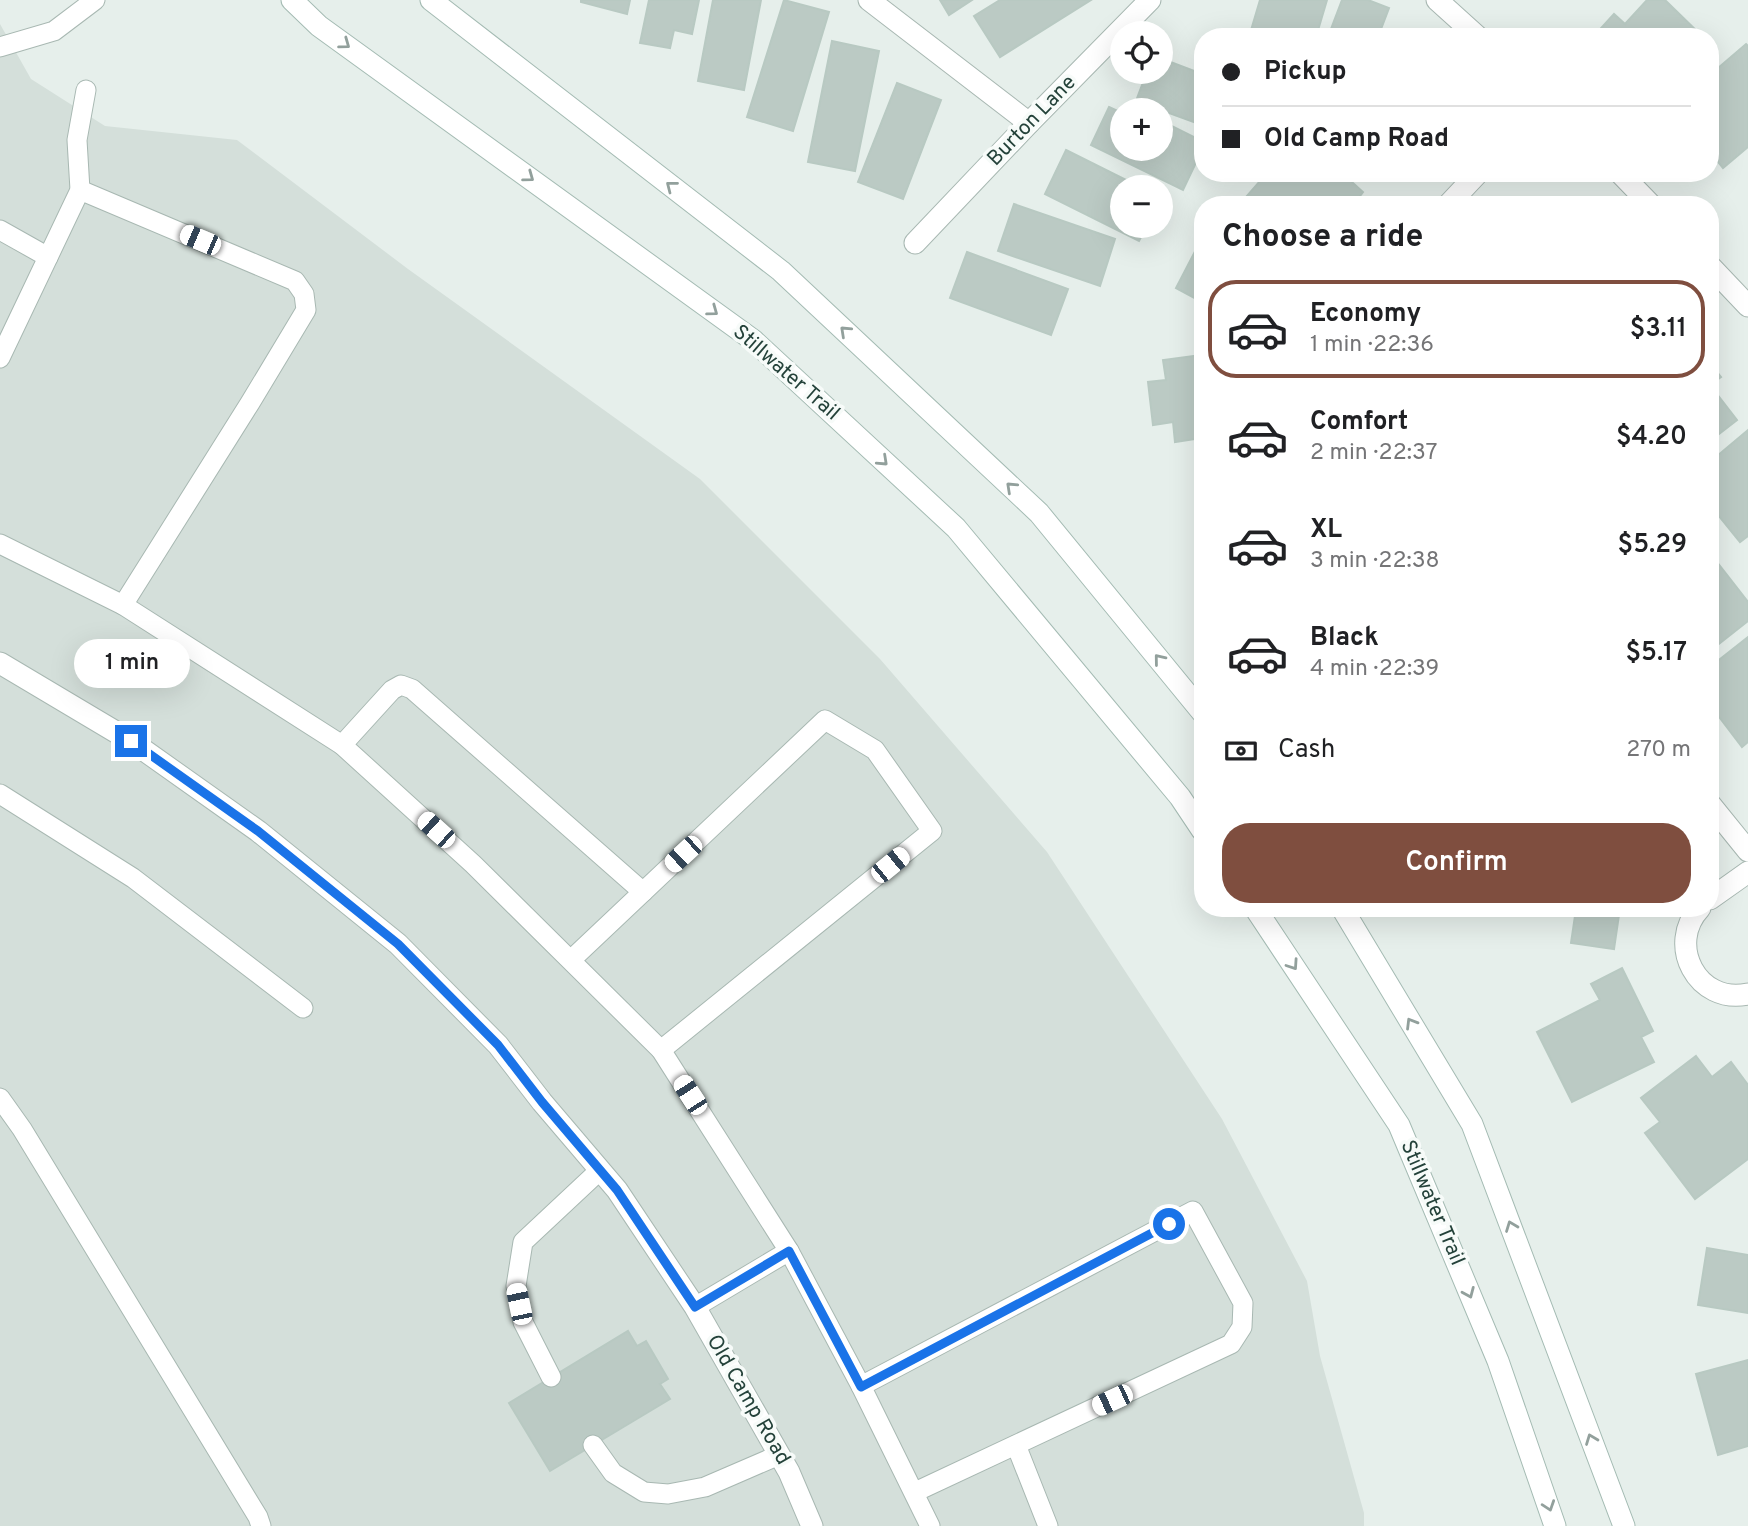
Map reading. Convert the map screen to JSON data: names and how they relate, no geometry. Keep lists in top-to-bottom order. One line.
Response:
{"streets":{"main road":["Burton Lane","Stillwater Trail","Old Camp Road"]},"page":{"map_buttons":["+","−"],"banner":["Pickup","Old Camp Road"],"heading":"Choose a ride","list":[{"name":"Economy","note":"1 min · 22:36","value":"$3.11"},{"name":"Comfort","note":"2 min · 22:37","value":"$4.20"},{"name":"XL","note":"3 min · 22:38","value":"$5.29"},{"name":"Black","note":"4 min · 22:39","value":"$5.17"}],"bubble":"1 min","pay":["Cash","270 m"],"buttons":"Confirm"}}
